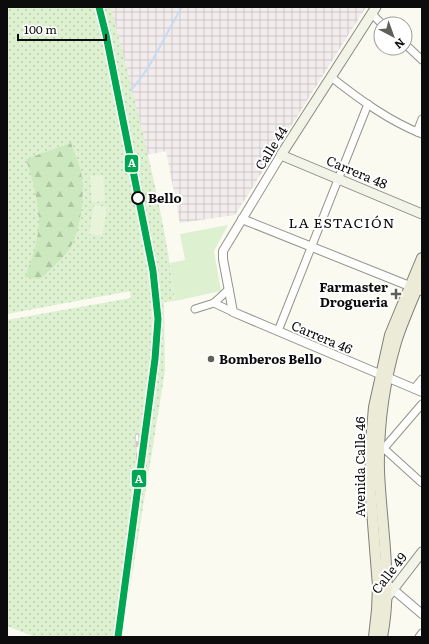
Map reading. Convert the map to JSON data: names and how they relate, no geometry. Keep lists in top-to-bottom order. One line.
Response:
{"streets":{"main road":["Calle 44","Carrera 48","Avenida Calle 46","Calle 49"],"street":["Carrera 46"]},"crossings":[["Calle 44","Carrera 48"],["Calle 44","Carrera 46"],["Carrera 46","Avenida Calle 46"],["Avenida Calle 46","Calle 49"]],"districts":["LA ESTACIÓN"],"places":{"other":["Bello","Bomberos Bello"],"health":["Farmaster Drogueria"]},"lines":["transit line A"],"scale_bar":"100 m","north":"bottom right"}
